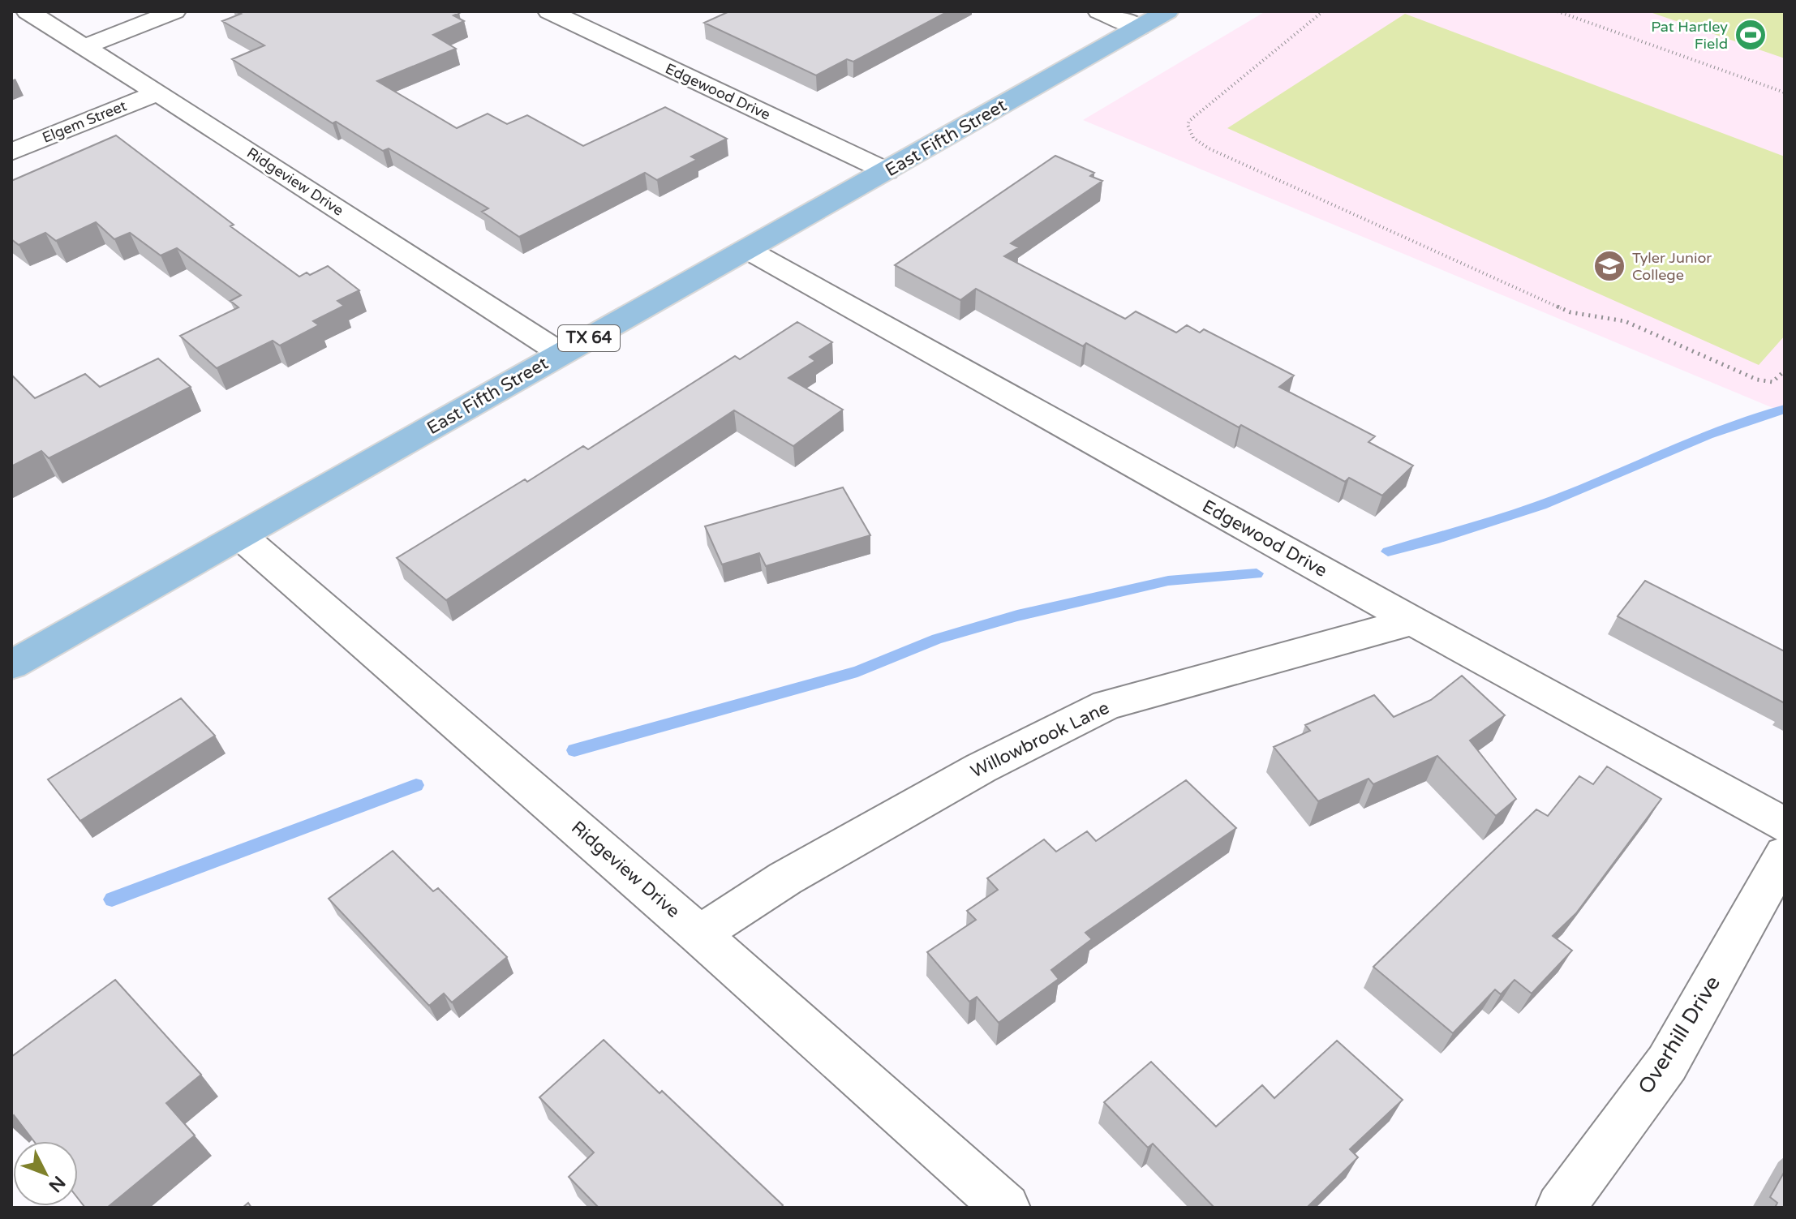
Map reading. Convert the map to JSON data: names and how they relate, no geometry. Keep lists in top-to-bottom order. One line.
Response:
{"streets":{"main road":["East Fifth Street","TX 64"],"street":["Edgewood Drive","Elgem Street","Ridgeview Drive","Willowbrook Lane","Overhill Drive"]},"crossings":[["Edgewood Drive","East Fifth Street"],["Edgewood Drive","Willowbrook Lane"],["Elgem Street","Ridgeview Drive"],["East Fifth Street","Ridgeview Drive"],["Ridgeview Drive","Willowbrook Lane"]],"places":{"sports":["Pat Hartley Field"],"school or university":["Tyler Junior College"]},"north":"bottom right"}
